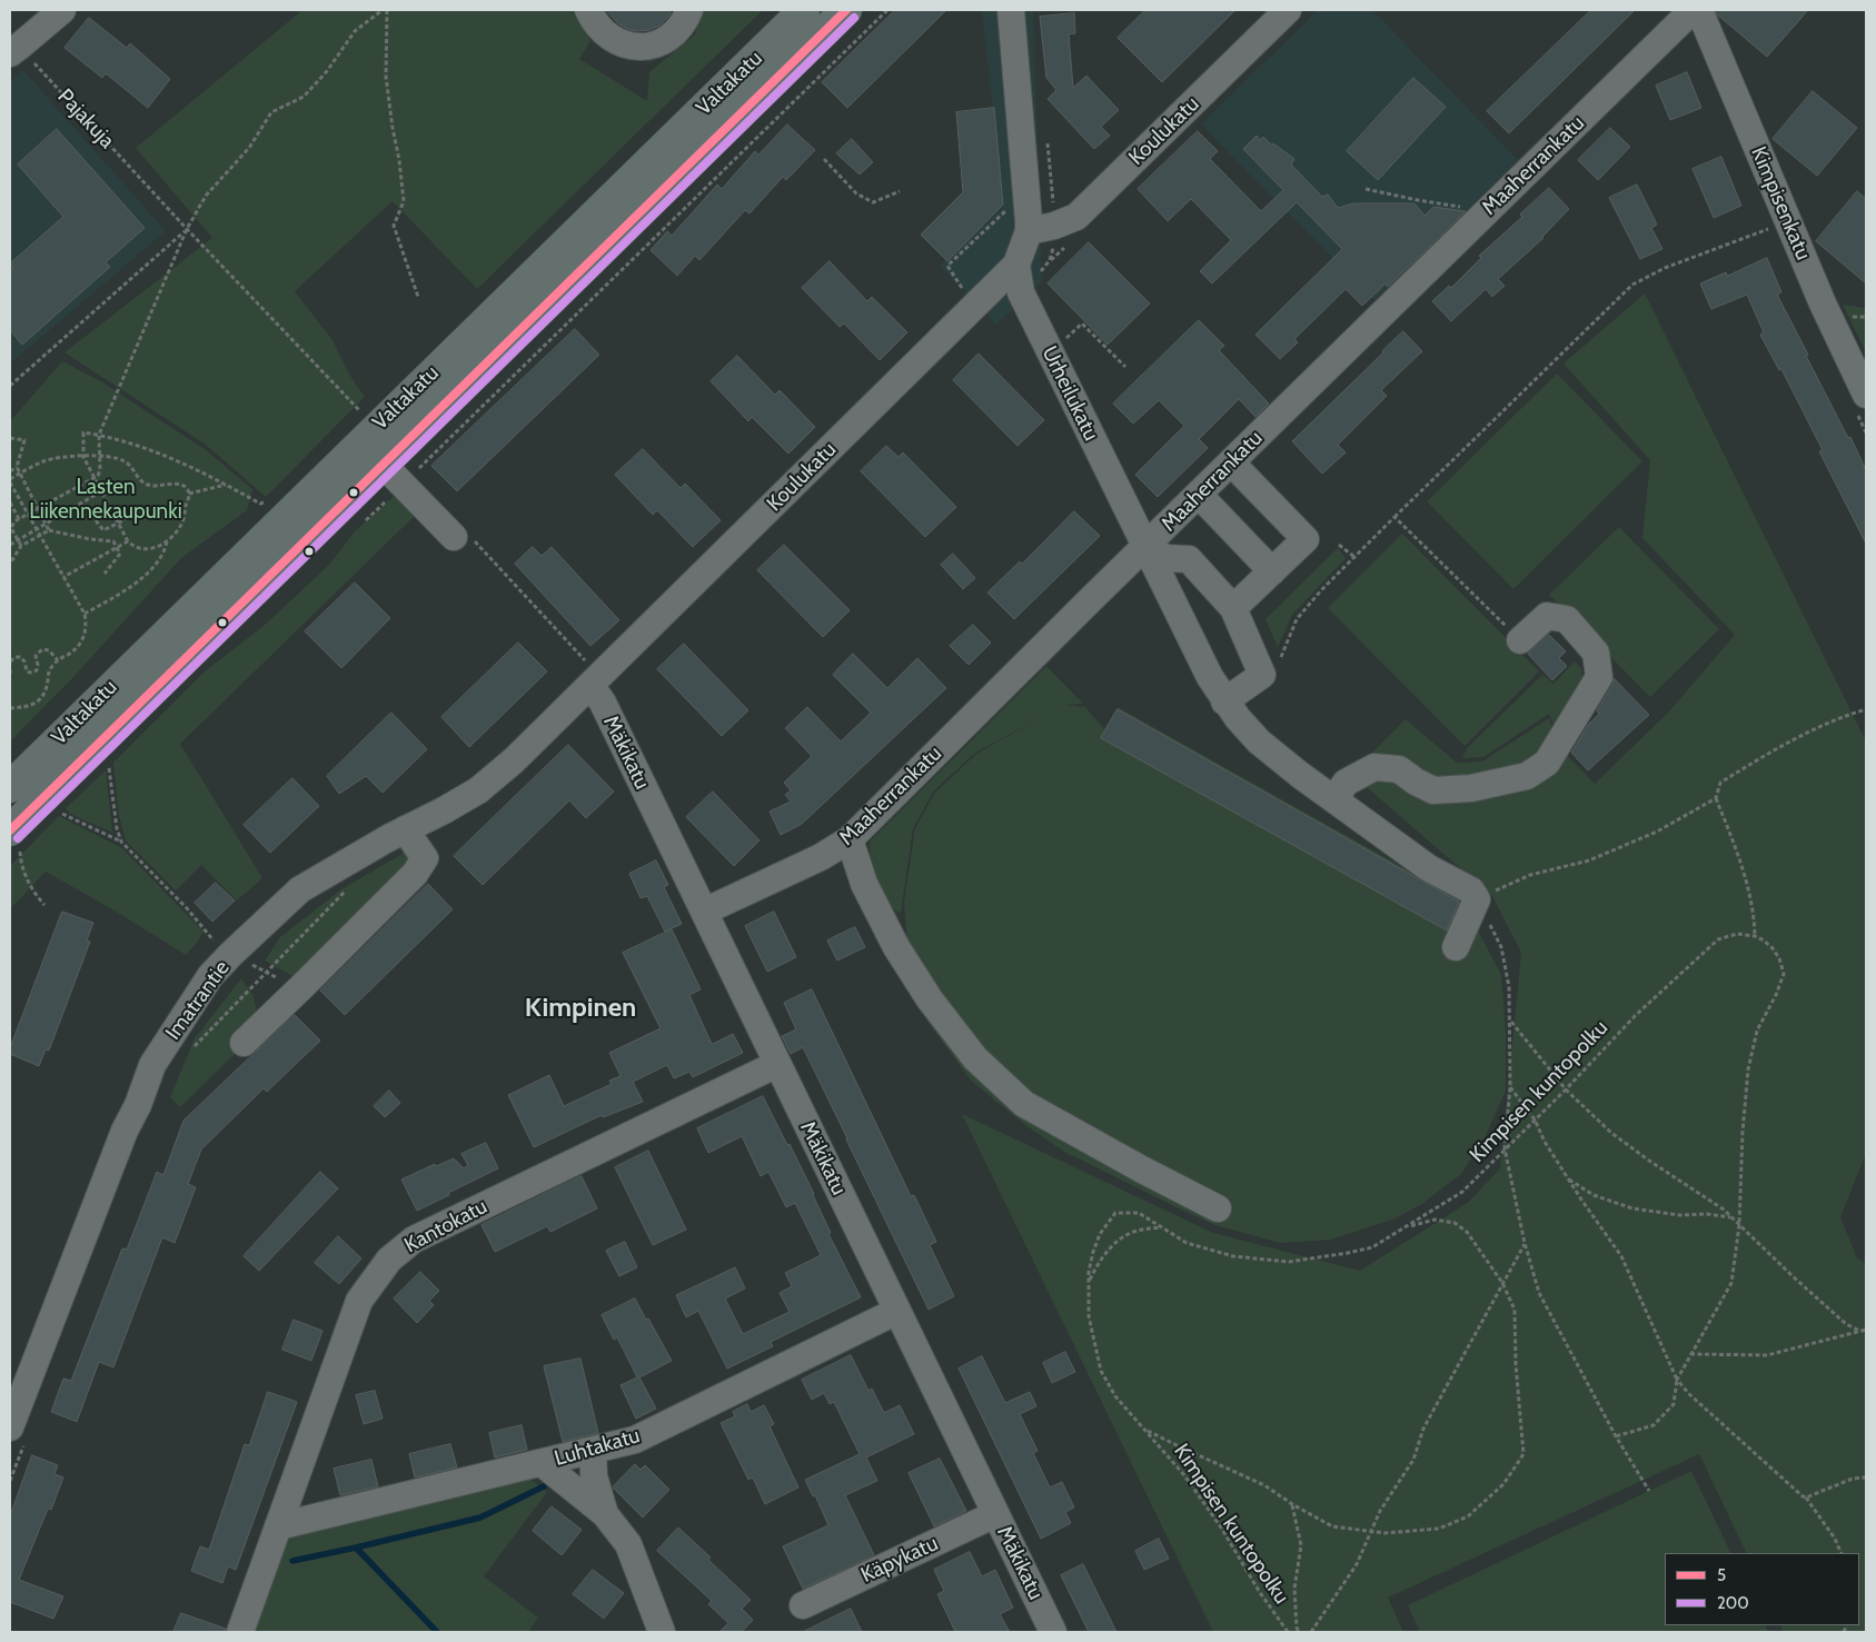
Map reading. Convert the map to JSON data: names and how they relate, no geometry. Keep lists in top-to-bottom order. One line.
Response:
{"streets":{"main road":["Valtakatu"],"street":["Koulukatu","Maaherrankatu","Kimpisenkatu","Urheilukatu","Mäkikatu","Imatrantie","Kantokatu","Luhtakatu","Käpykatu"],"path":["Pajakuja","Kimpisen kuntopolku"]},"crossings":[["Valtakatu","Pajakuja"],["Koulukatu","Urheilukatu"],["Koulukatu","Mäkikatu"],["Koulukatu","Imatrantie"],["Maaherrankatu","Urheilukatu"],["Maaherrankatu","Mäkikatu"],["Mäkikatu","Imatrantie"],["Mäkikatu","Kantokatu"],["Mäkikatu","Luhtakatu"],["Mäkikatu","Käpykatu"],["Kantokatu","Luhtakatu"]],"districts":["Kimpinen"],"parks":["Lasten Liikennekaupunki"],"lines":["transit line 5","transit line 200"],"legend":["5","200"]}
